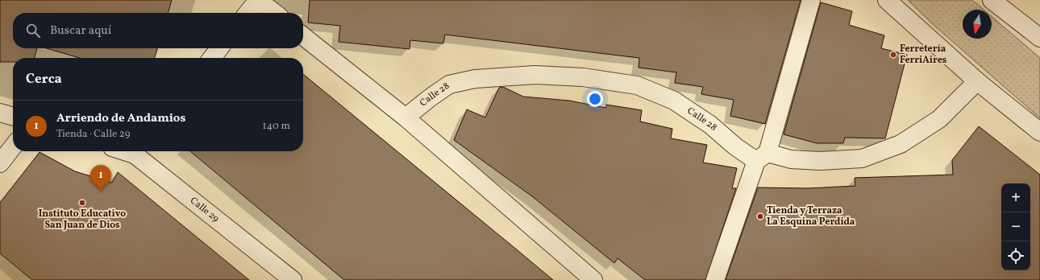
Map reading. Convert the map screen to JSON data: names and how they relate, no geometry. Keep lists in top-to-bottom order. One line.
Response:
{"streets":{"street":["Calle 28","Calle 29"]},"places":["Ferretería FerriAires","Instituto Educativo San Juan de Dios","Tienda y Terraza La Esquina Perdida"],"north":"bottom","page":{"search":"Buscar aquí","heading":"Cerca","list":[{"mark":"1","name":"Arriendo de Andamios","note":"Tienda · Calle 29","value":"140 m"}],"pins":"1","map_buttons":["+","−"]}}
